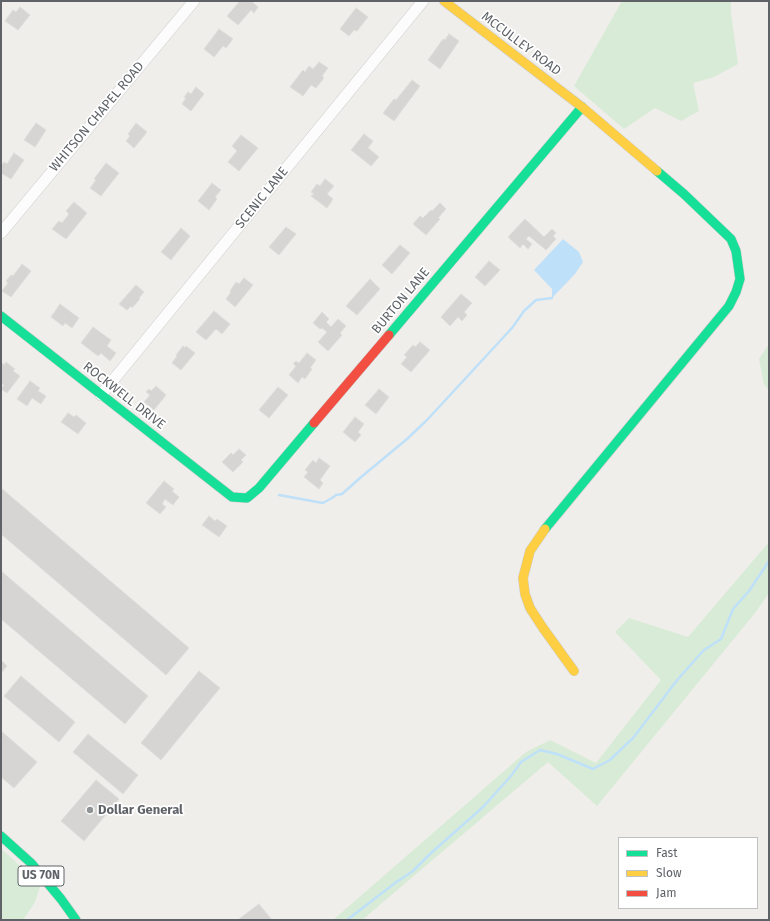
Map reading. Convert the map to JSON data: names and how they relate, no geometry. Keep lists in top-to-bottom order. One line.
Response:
{"streets":{"street":["MCCULLEY ROAD","WHITSON CHAPEL ROAD","SCENIC LANE","BURTON LANE","ROCKWELL DRIVE","US 70N"]},"crossings":[["MCCULLEY ROAD","BURTON LANE"],["SCENIC LANE","ROCKWELL DRIVE"],["BURTON LANE","ROCKWELL DRIVE"]],"places":["Dollar General"],"legend":["Fast","Slow","Jam"]}
